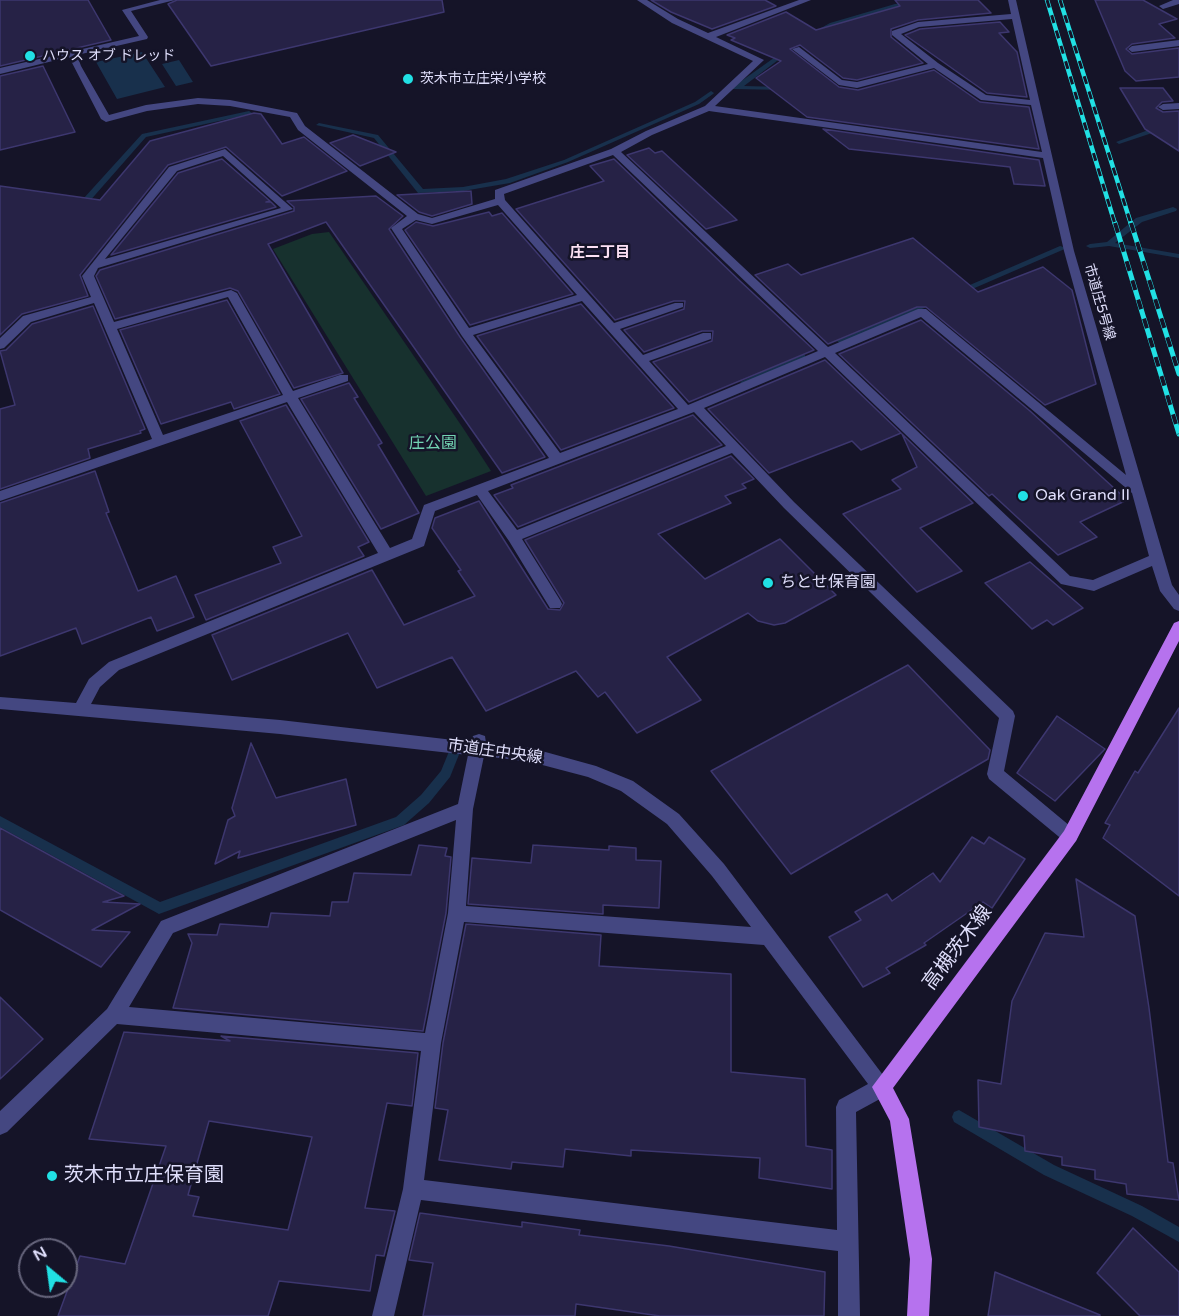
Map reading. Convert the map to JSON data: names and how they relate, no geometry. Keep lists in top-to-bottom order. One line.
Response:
{"streets":{"main road":["高槻茨木線"],"street":["市道庄5号線","市道庄中央線"]},"crossings":[["市道庄中央線","高槻茨木線"]],"districts":["庄二丁目"],"parks":["庄公園"],"places":["ハウス オブ ドレッド","茨木市立庄栄小学校","Oak Grand II","ちとせ保育園","茨木市立庄保育園"],"north":"top left"}
